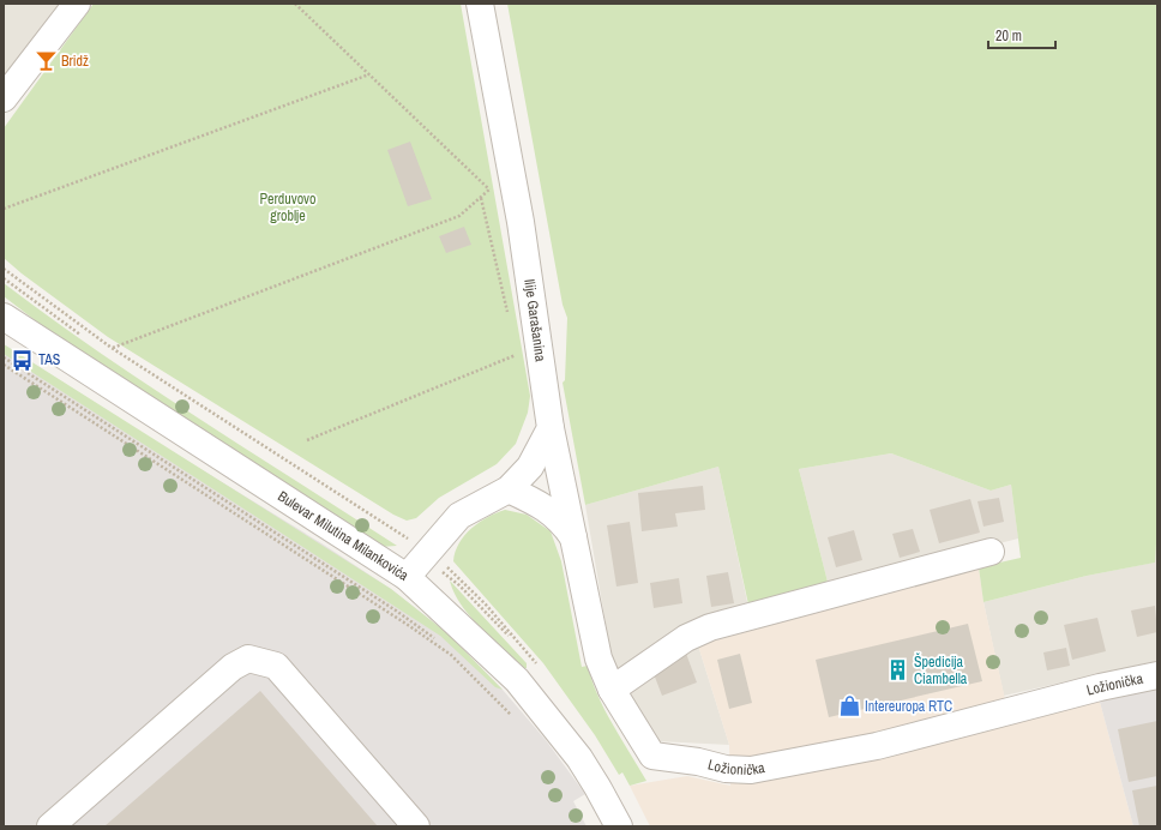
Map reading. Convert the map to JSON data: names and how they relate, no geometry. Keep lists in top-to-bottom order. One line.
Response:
{"streets":{"street":["Ilije Garašanina","Bulevar Milutina Milankovića","Ložionička"]},"crossings":[["Ilije Garašanina","Ložionička"]],"parks":["Perduvovo groblje"],"places":{"bar":["Bridž"],"bus stop":["TAS"],"building":["Špedicija Ciambella"],"shop":["Intereuropa RTC"]},"scale_bar":"20 m"}
